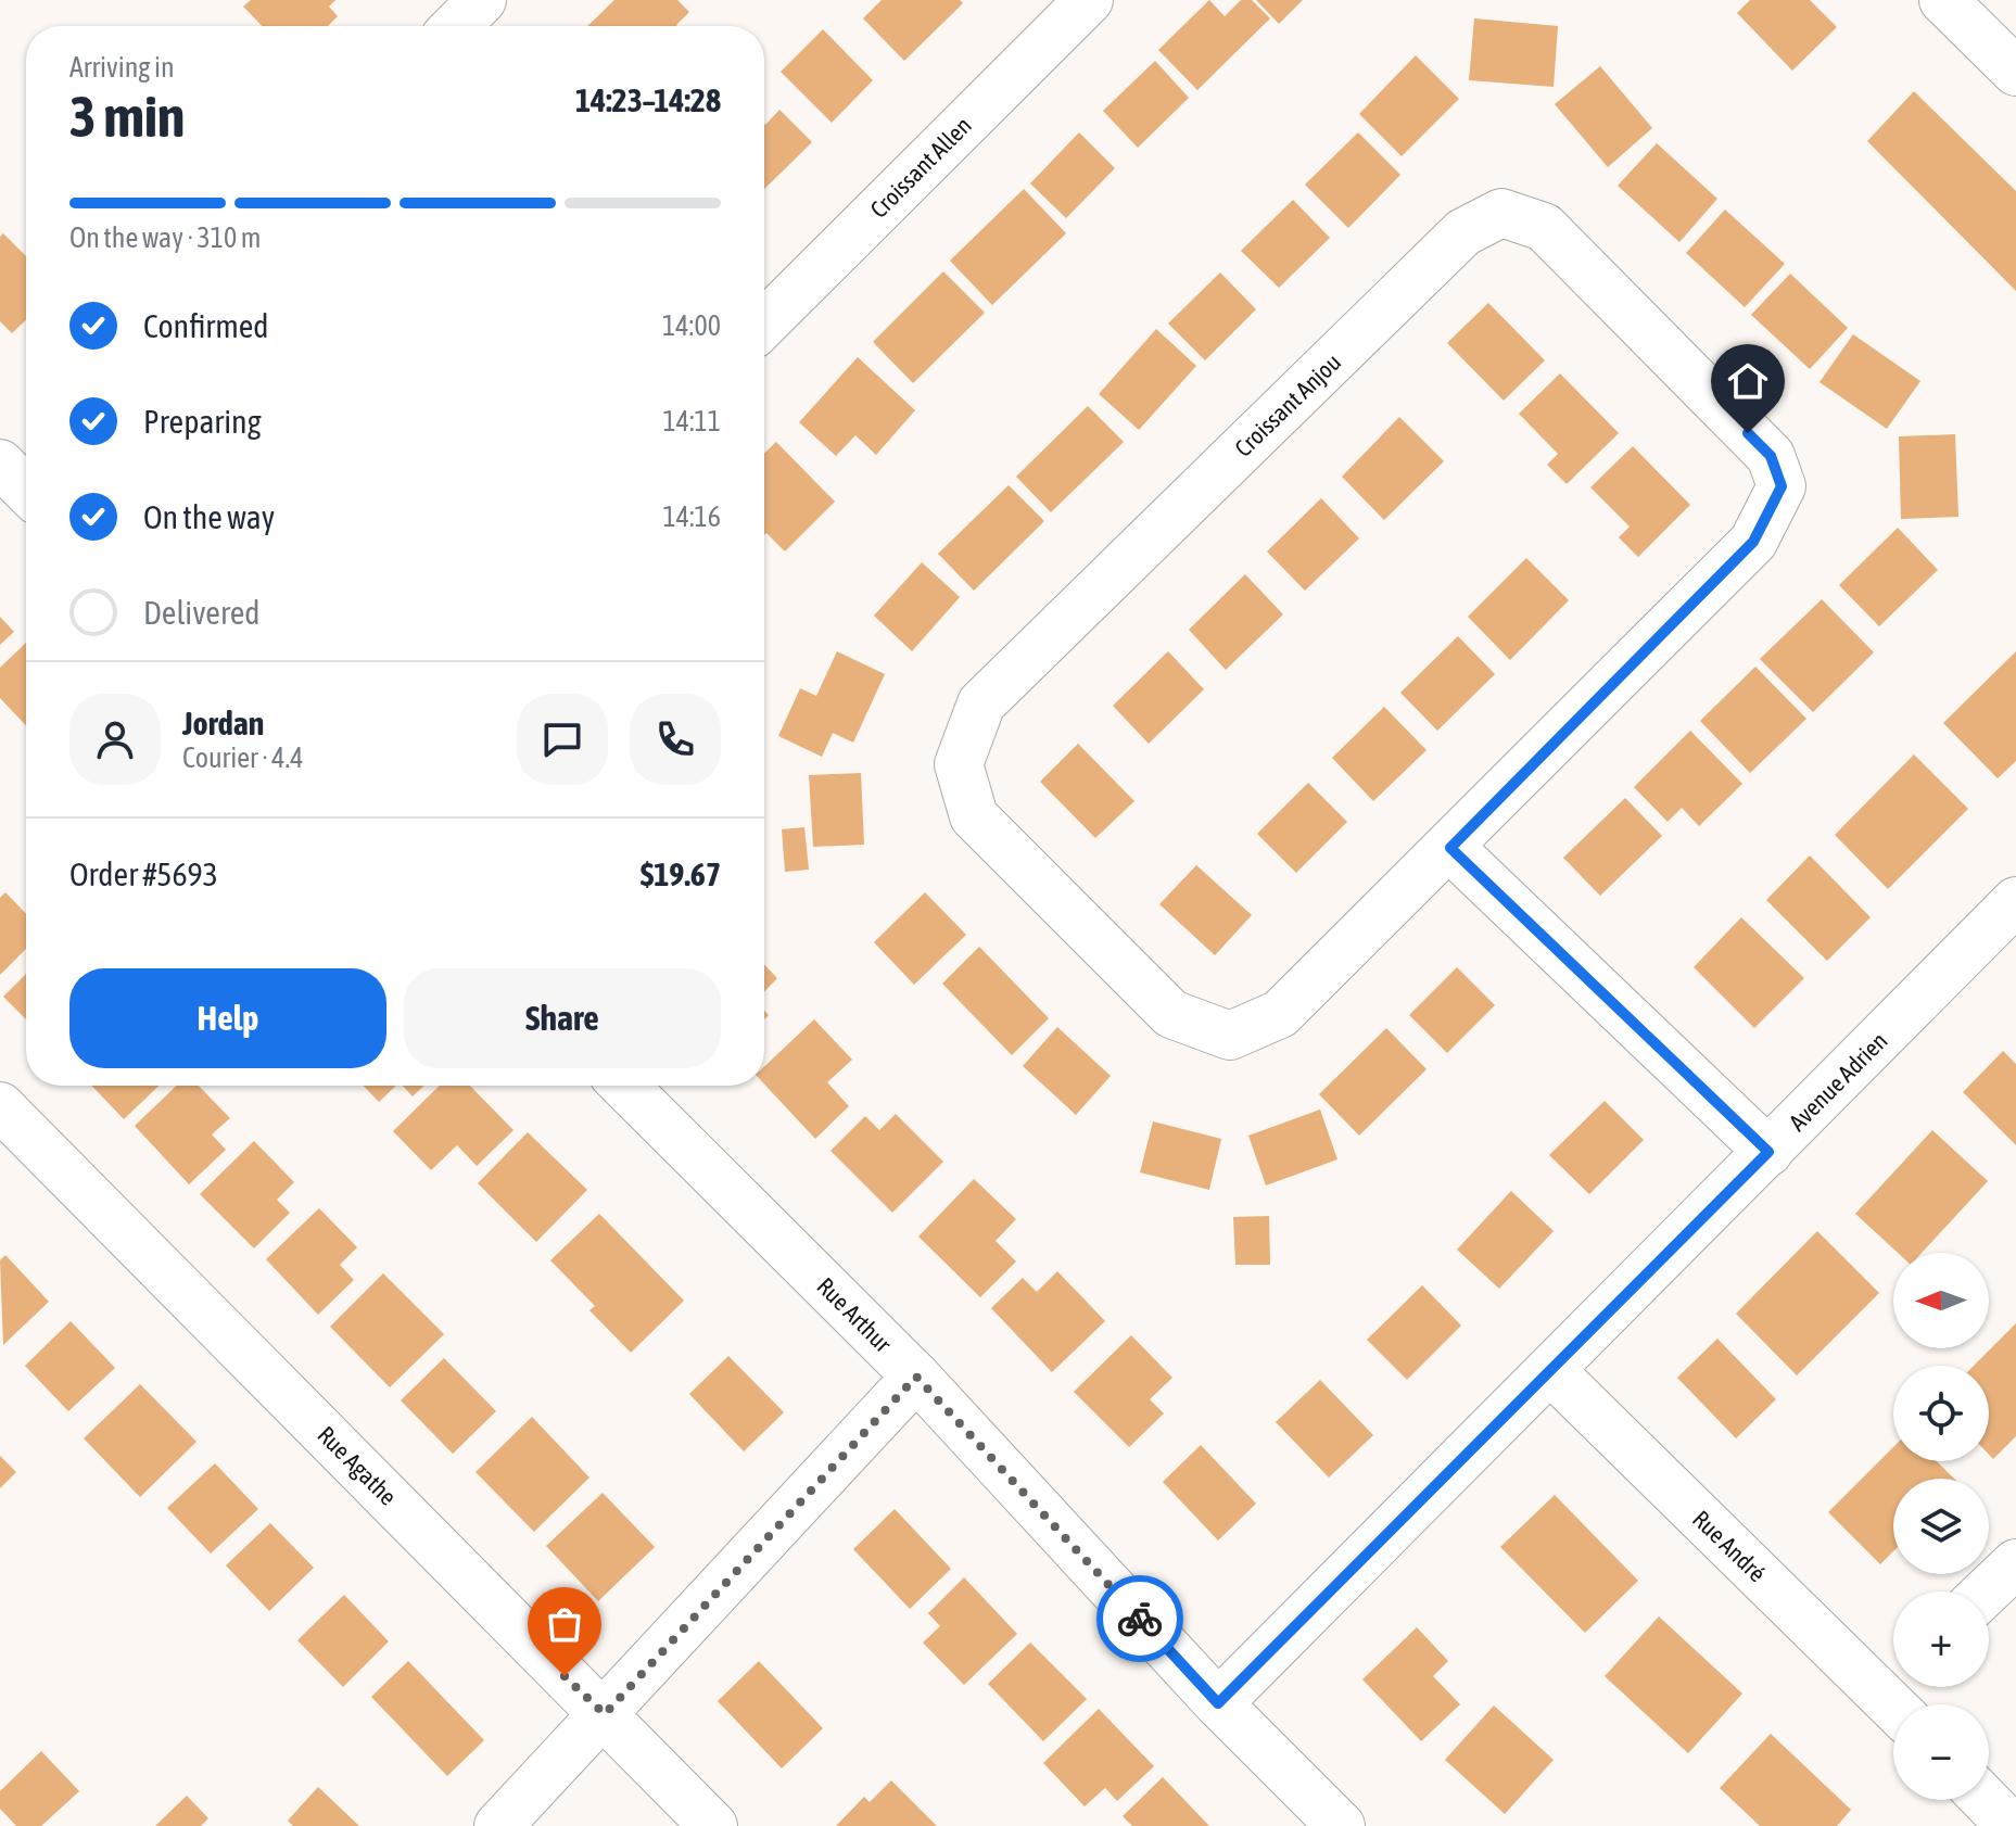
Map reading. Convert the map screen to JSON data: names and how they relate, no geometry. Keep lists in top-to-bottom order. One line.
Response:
{"streets":{"street":["Croissant Allen","Croissant Anjou","Avenue Adrien","Rue Arthur","Rue Agathe","Rue André"]},"crossings":[["Avenue Adrien","Rue Arthur"],["Avenue Adrien","Rue André"]],"north":"left","page":{"heading":["3 min","Arriving in","14:23–14:28"],"panel":["Jordan","Courier · 4.4","Order #5693","$19.67"],"bar":"On the way · 310 m","list":[["Confirmed","14:00"],["Preparing","14:11"],["On the way","14:16"],"Delivered"],"buttons":["Help","Share"],"map_buttons":["+","−"]}}
